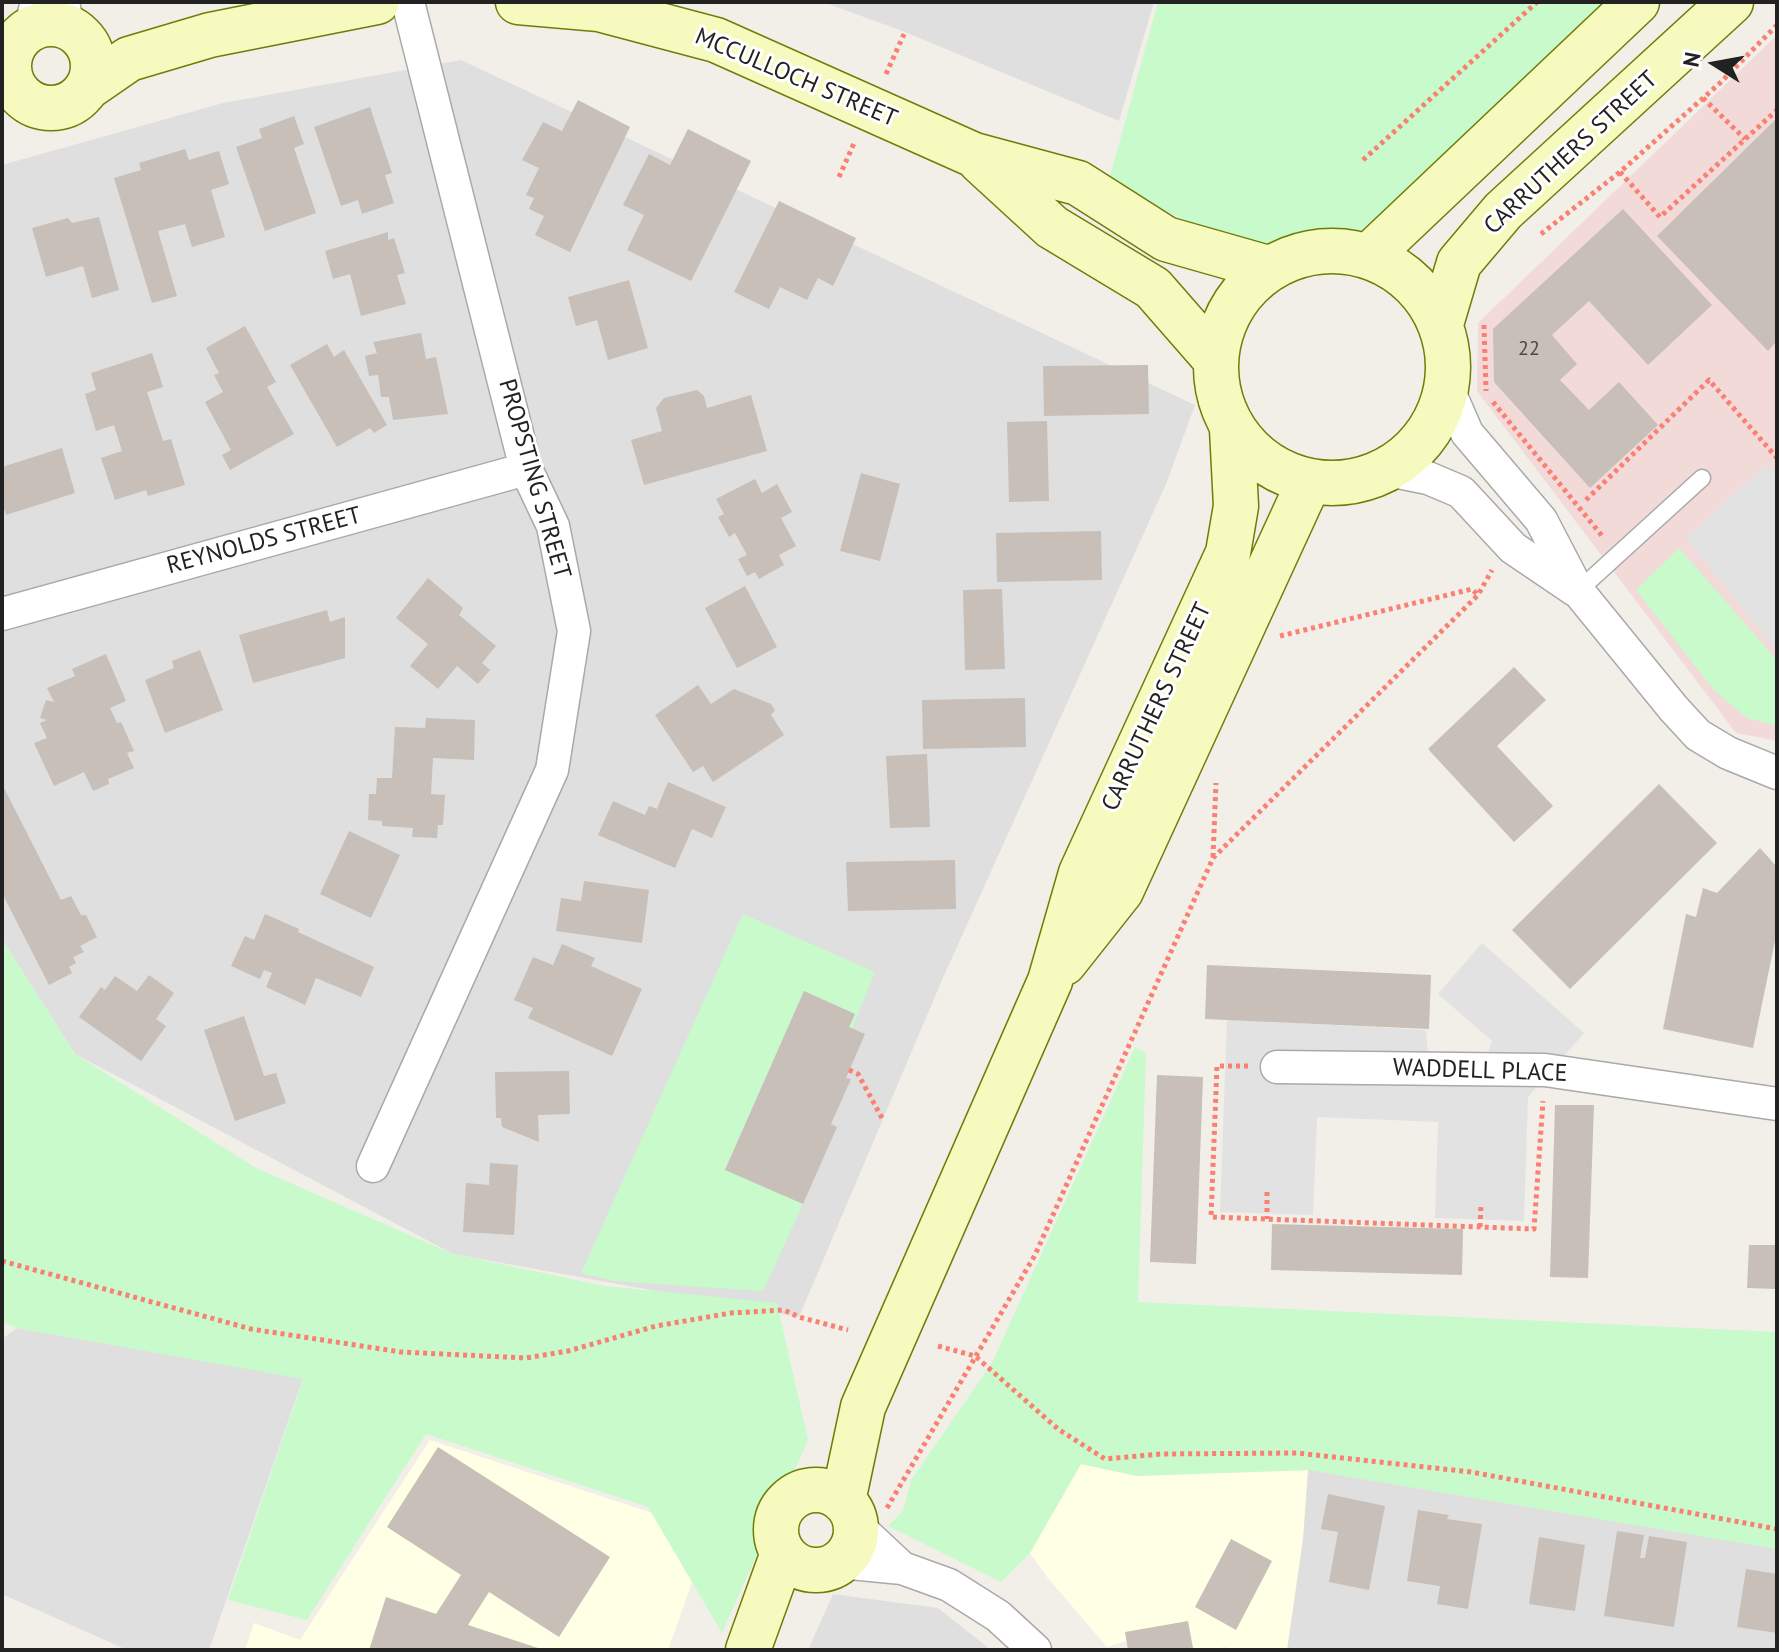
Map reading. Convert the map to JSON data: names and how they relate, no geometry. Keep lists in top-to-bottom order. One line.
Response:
{"streets":{"main road":["MCCULLOCH STREET","CARRUTHERS STREET"],"street":["PROPSTING STREET","REYNOLDS STREET","WADDELL PLACE"]},"crossings":[["MCCULLOCH STREET","CARRUTHERS STREET"],["PROPSTING STREET","REYNOLDS STREET"]],"house_numbers":["22"],"north":"left"}
